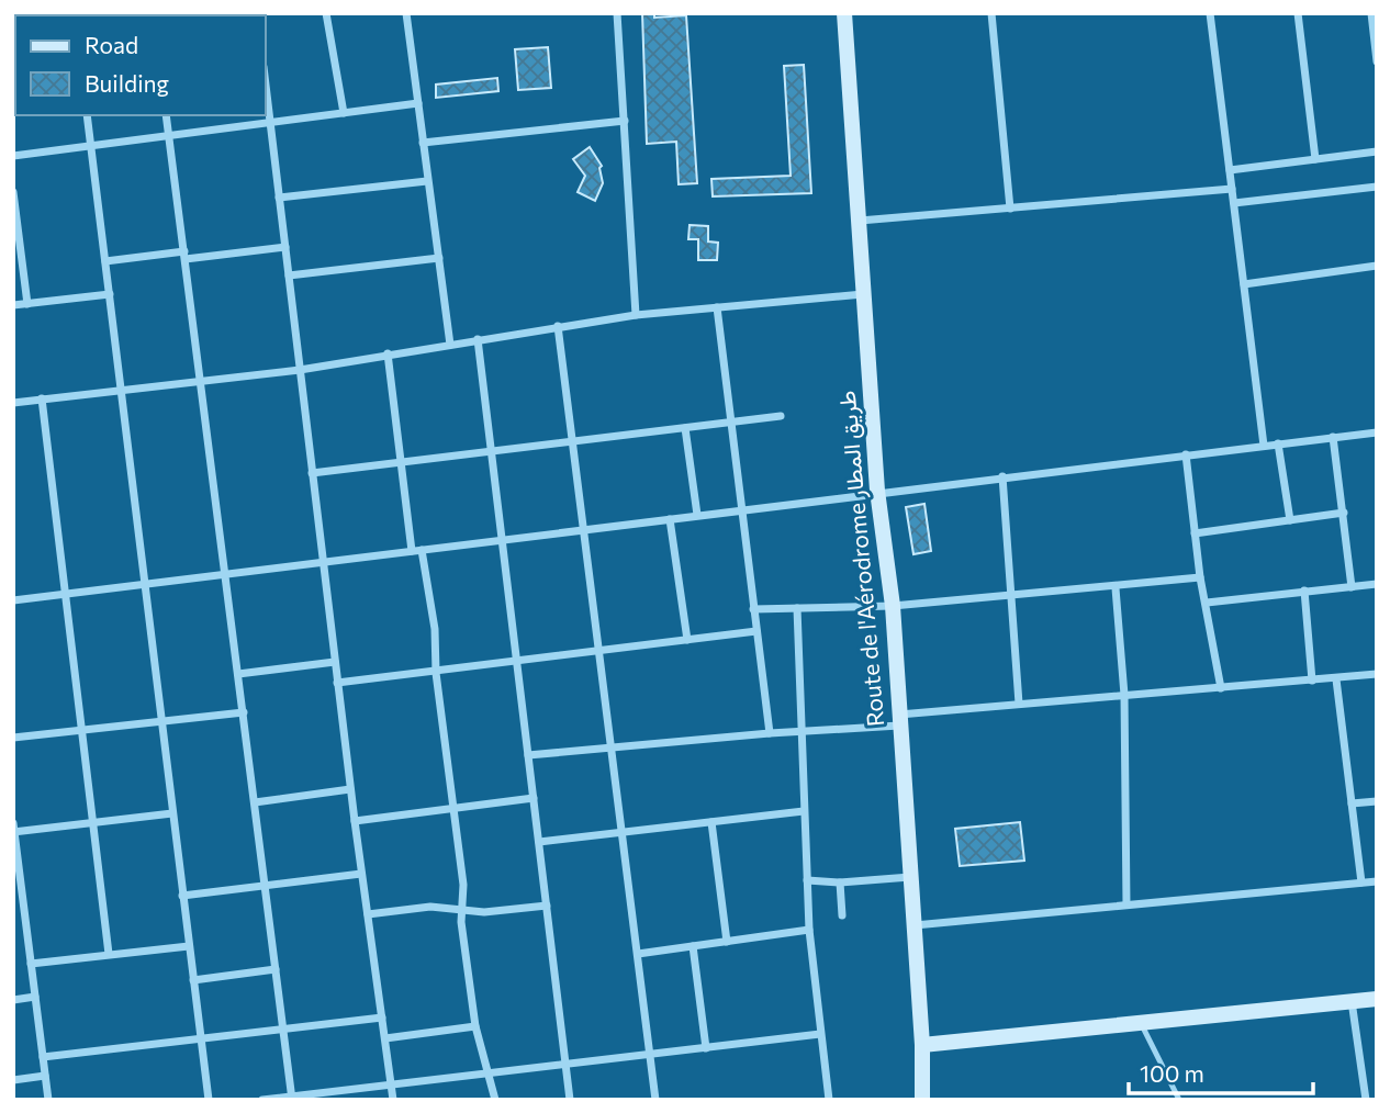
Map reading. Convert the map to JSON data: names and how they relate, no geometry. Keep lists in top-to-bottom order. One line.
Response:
{"streets":{"street":["Route de l'Aérodrome طريق المطار"]},"legend":["Road","Building"],"scale_bar":"100 m"}
